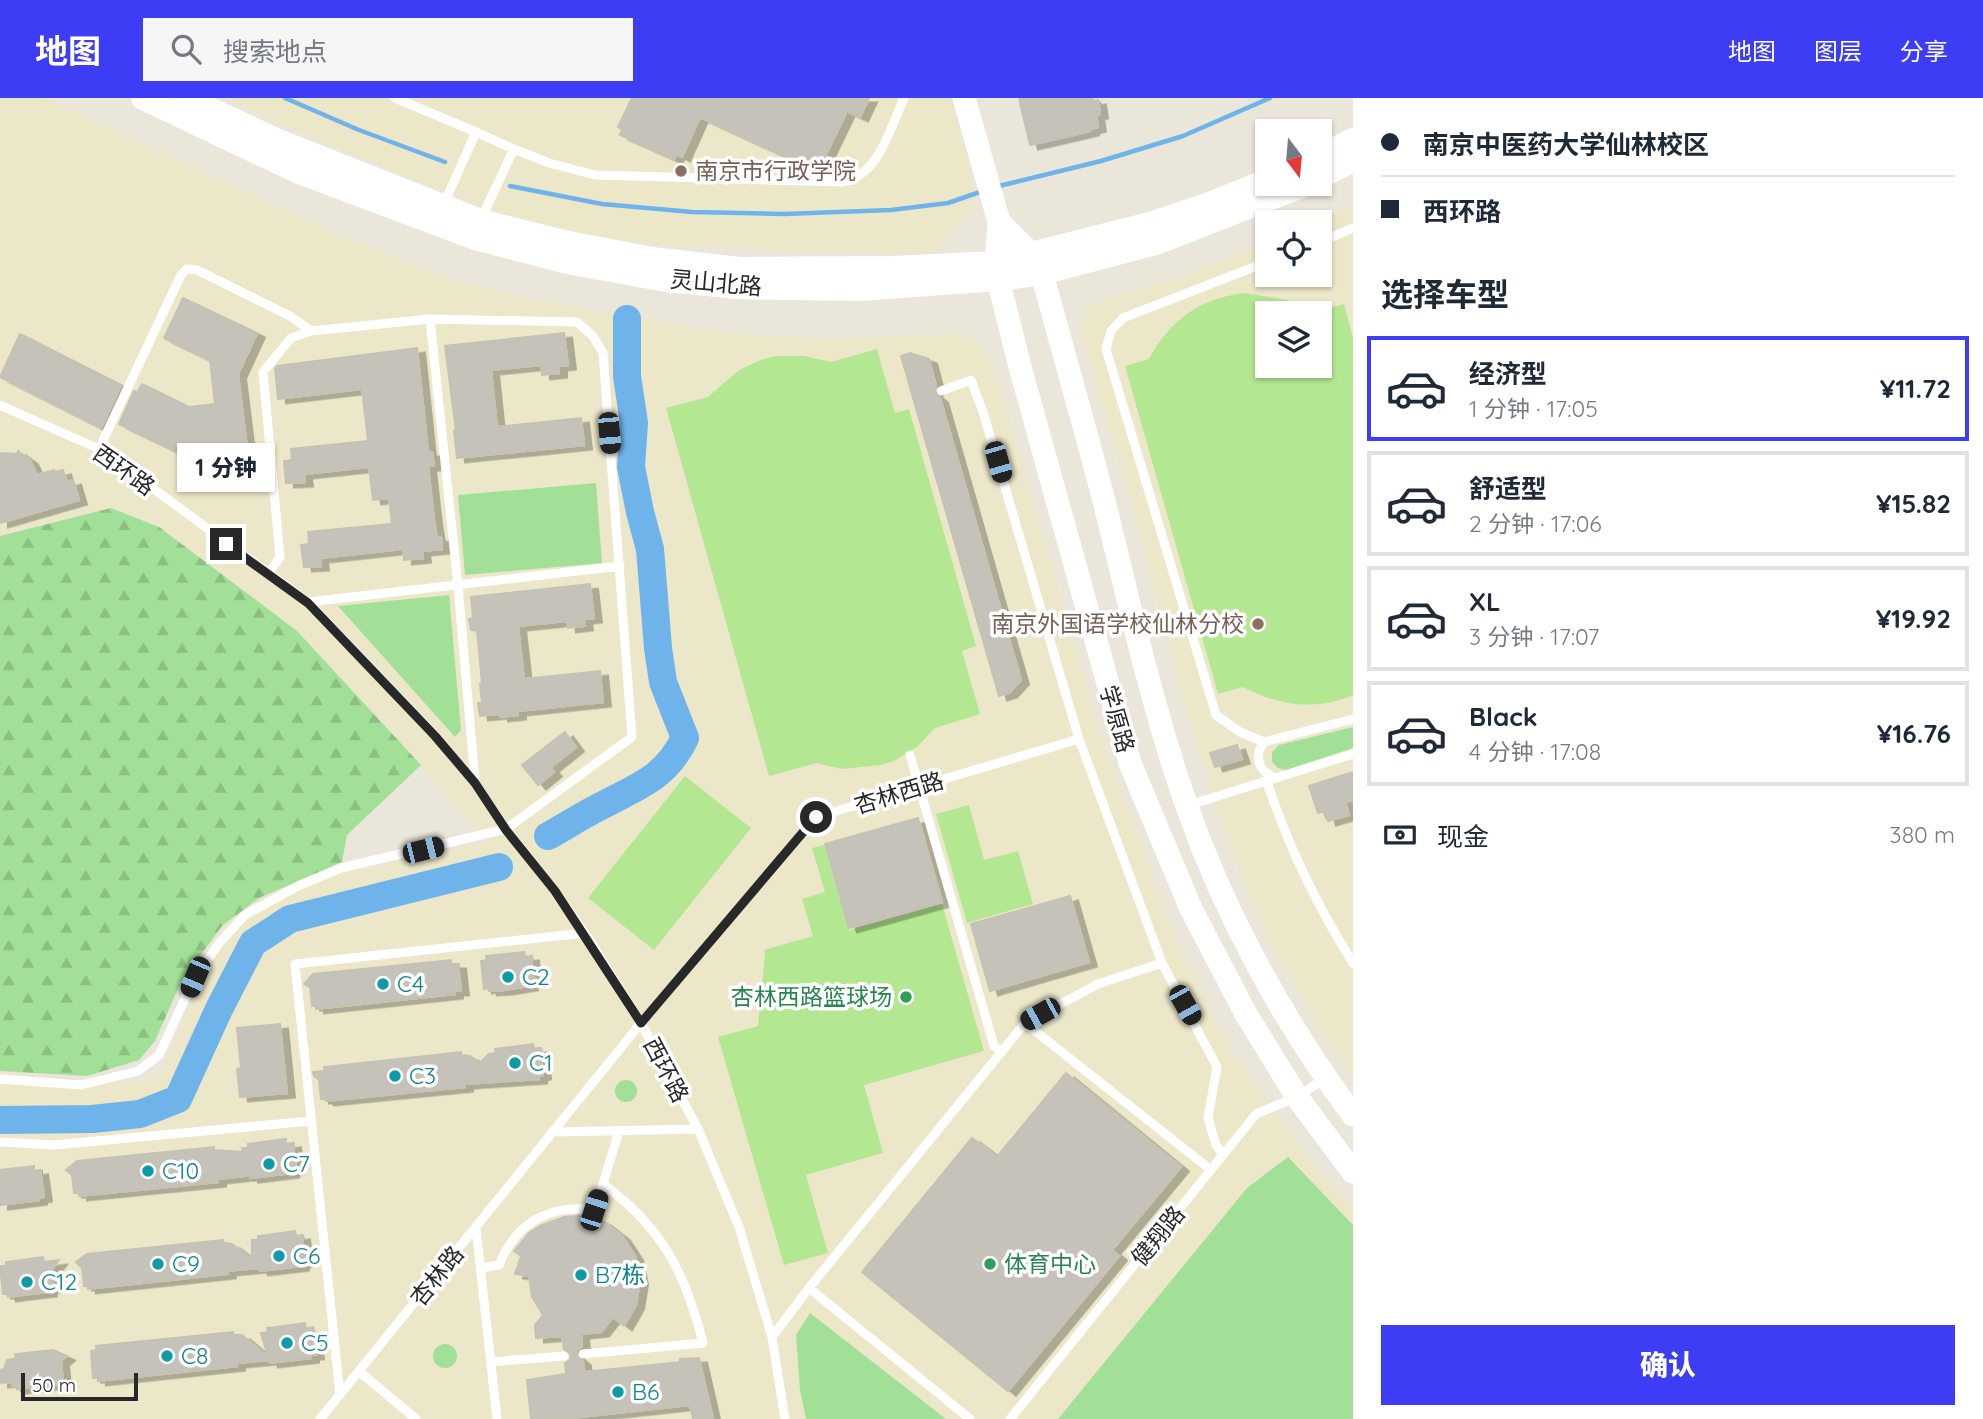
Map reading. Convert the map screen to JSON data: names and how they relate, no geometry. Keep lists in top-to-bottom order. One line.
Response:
{"streets":{"main road":["灵山北路"],"street":["学原路"],"lane":["西环路","杏林西路","健翔路","杏林路"]},"crossings":[["灵山北路","学原路"],["西环路","杏林西路"],["西环路","杏林路"],["学原路","健翔路"],["杏林西路","杏林路"]],"places":["南京市行政学院","南京外国语学校仙林分校","C2","C4","杏林西路篮球场","C1","C3","C7","C10","C6","C9","体育中心","B7栋","C12","C5","C8","B6"],"scale_bar":"50 m","north":"bottom","page":{"header":"地图","search":"搜索地点","nav":["地图","图层","分享"],"banner":["南京中医药大学仙林校区","西环路"],"heading":"选择车型","list":[{"name":"经济型","note":"1 分钟 · 17:05","value":"¥11.72"},{"name":"舒适型","note":"2 分钟 · 17:06","value":"¥15.82"},{"name":"XL","note":"3 分钟 · 17:07","value":"¥19.92"},{"name":"Black","note":"4 分钟 · 17:08","value":"¥16.76"}],"bubble":"1 分钟","pay":["现金","380 m"],"buttons":"确认","scale":"50 m"}}
